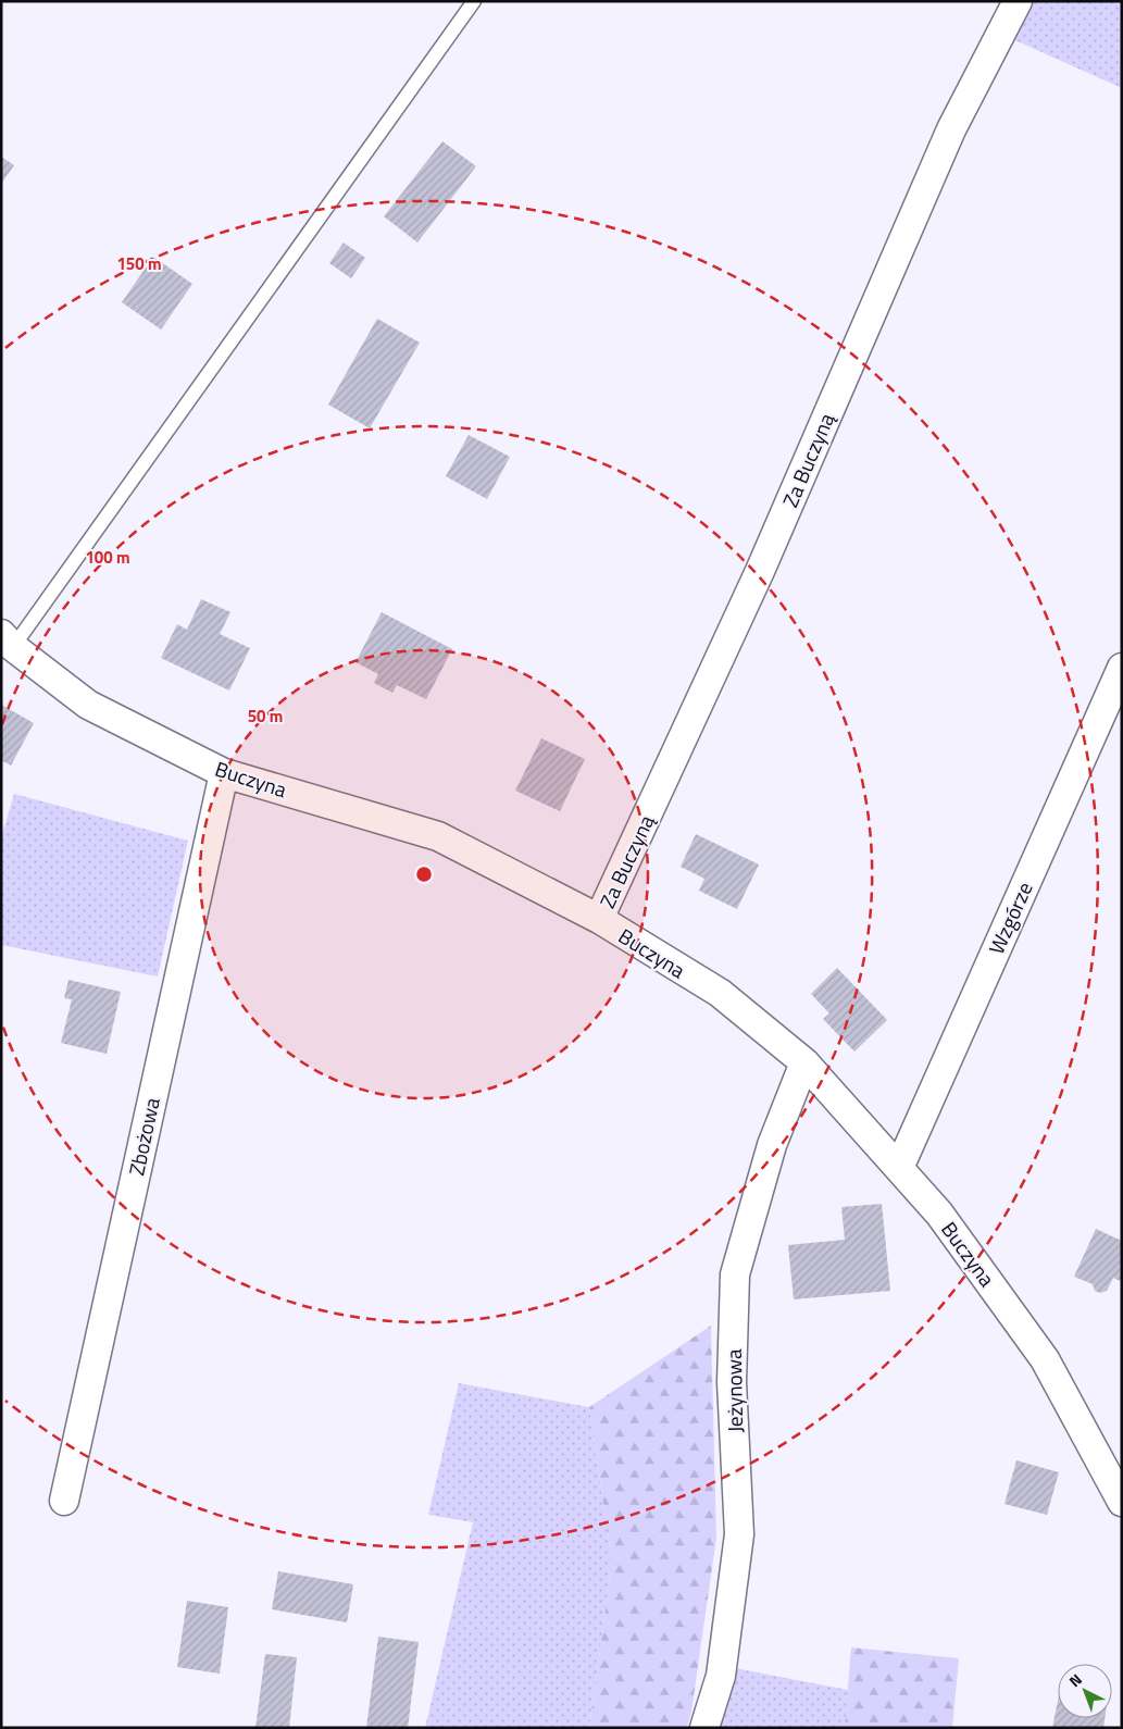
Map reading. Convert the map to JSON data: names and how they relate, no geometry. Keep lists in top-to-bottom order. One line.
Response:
{"streets":{"street":["Za Buczyną","Buczyna","Wzgórze","Zbożowa","Jeżynowa"]},"crossings":[["Za Buczyną","Buczyna"],["Buczyna","Wzgórze"],["Buczyna","Zbożowa"],["Buczyna","Jeżynowa"]],"north":"top left","rings":["150 m","100 m","50 m"]}
